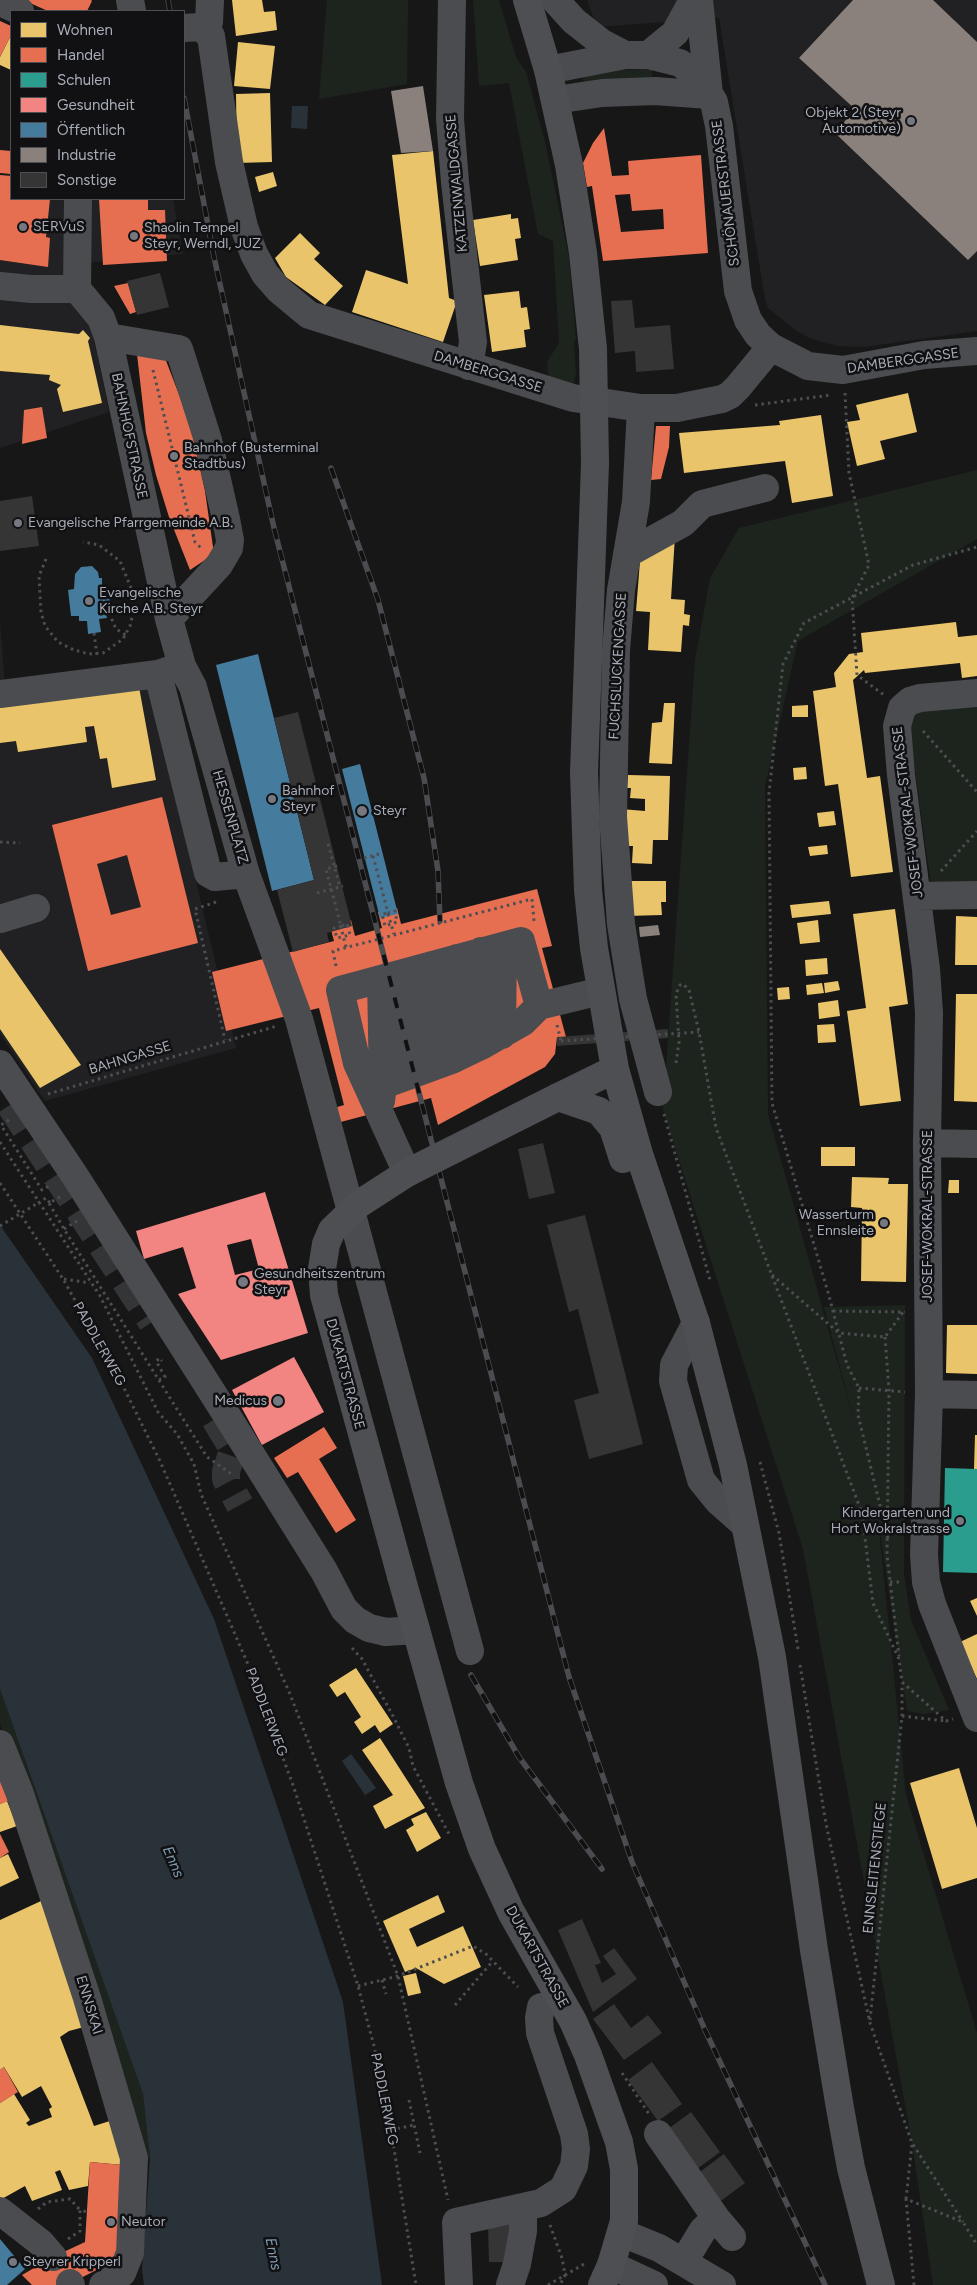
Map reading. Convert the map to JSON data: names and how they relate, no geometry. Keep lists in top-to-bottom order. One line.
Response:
{"streets":{"main road":["DUKARTSTRASSE"],"street":["KATZENWALDGASSE","SCHÖNAUERSTRASSE","DAMBERGGASSE","BAHNHOFSTRASSE","FUCHSLUCKENGASSE","JOSEF-WOKRAL-STRASSE","HESSENPLATZ","ENNSKAI"],"path":["BAHNGASSE","PADDLERWEG","ENNSLEITENSTIEGE"]},"crossings":[["KATZENWALDGASSE","DAMBERGGASSE"],["SCHÖNAUERSTRASSE","DAMBERGGASSE"],["DAMBERGGASSE","FUCHSLUCKENGASSE"],["BAHNHOFSTRASSE","HESSENPLATZ"]],"water":["Enns"],"places":["Objekt 2 (Steyr Automotive)","SERVuS","Shaolin Tempel Steyr, Werndl, JUZ","Bahnhof (Busterminal Stadtbus)","Evangelische Pfarrgemeinde A.B.","Evangelische Kirche A.B. Steyr","Bahnhof Steyr","Steyr","Wasserturm Ennsleite","Gesundheitszentrum Steyr","Medicus","Kindergarten und Hort Wokralstrasse","Neutor","Steyrer Kripperl"],"legend":["Wohnen","Handel","Schulen","Gesundheit","Öffentlich","Industrie","Sonstige"]}
